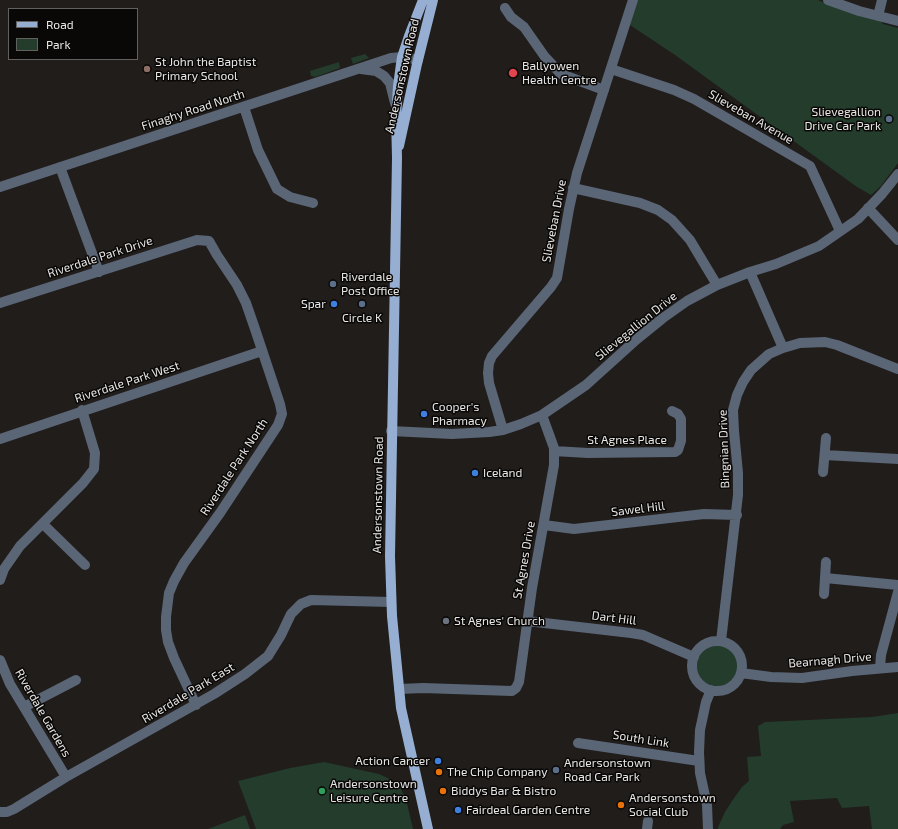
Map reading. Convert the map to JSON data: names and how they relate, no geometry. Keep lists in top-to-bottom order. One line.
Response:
{"streets":{"main road":["Andersonstown Road"],"street":["Finaghy Road North","Slieveban Avenue","Slieveban Drive","Riverdale Park Drive","Slievegallion Drive","Riverdale Park West","St Agnes Place","Bingnian Drive","Riverdale Park North","Sawel Hill","St Agnes Drive","Dart Hill","Bearnagh Drive","Riverdale Park East","Riverdale Gardens","South Link"]},"crossings":[["Andersonstown Road","Finaghy Road North"],["Andersonstown Road","Slievegallion Drive"],["Andersonstown Road","St Agnes Drive"],["Andersonstown Road","Riverdale Park East"],["Slieveban Avenue","Slieveban Drive"],["Slieveban Avenue","Slievegallion Drive"],["Slieveban Drive","Slievegallion Drive"],["Riverdale Park Drive","Riverdale Park North"],["Slievegallion Drive","St Agnes Drive"],["Riverdale Park West","Riverdale Park North"],["St Agnes Place","St Agnes Drive"],["Bingnian Drive","Sawel Hill"],["Bingnian Drive","Dart Hill"],["Bingnian Drive","Bearnagh Drive"],["Riverdale Park North","Riverdale Park East"],["Sawel Hill","St Agnes Drive"],["St Agnes Drive","Dart Hill"],["Dart Hill","Bearnagh Drive"],["Riverdale Park East","Riverdale Gardens"]],"places":["St John the Baptist Primary School","Ballyowen Health Centre","Slievegallion Drive Car Park","Riverdale Post Office","Spar","Circle K","Cooper's Pharmacy","Iceland","St Agnes' Church","Action Cancer","Andersonstown Road Car Park","The Chip Company","Andersonstown Leisure Centre","Biddys Bar & Bistro","Andersonstown Social Club","Fairdeal Garden Centre"],"legend":["Road","Park"]}
